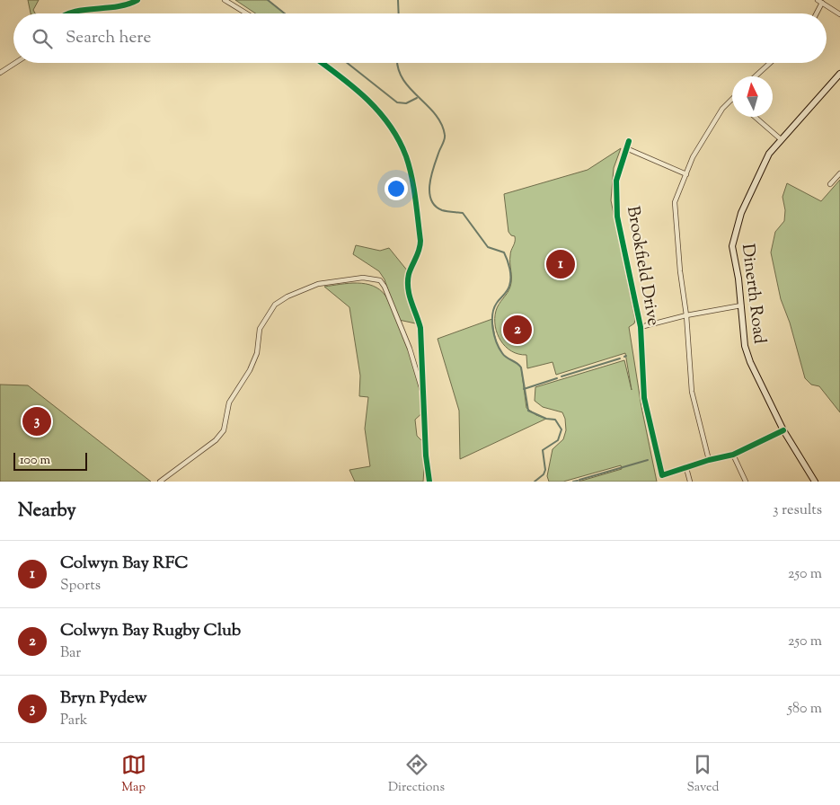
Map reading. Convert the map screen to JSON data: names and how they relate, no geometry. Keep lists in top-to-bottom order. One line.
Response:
{"streets":{"street":["Brookfield Drive","Dinerth Road"]},"scale_bar":"100 m","north":"top","page":{"search":"Search here","pins":["1","2","3"],"scale":"100 m","heading":["Nearby","3 results"],"list":[{"mark":"1","name":"Colwyn Bay RFC","note":"Sports","value":"250 m"},{"mark":"2","name":"Colwyn Bay Rugby Club","note":"Bar","value":"250 m"},{"mark":"3","name":"Bryn Pydew","note":"Park","value":"580 m"}],"nav":["Map","Directions","Saved"]}}
